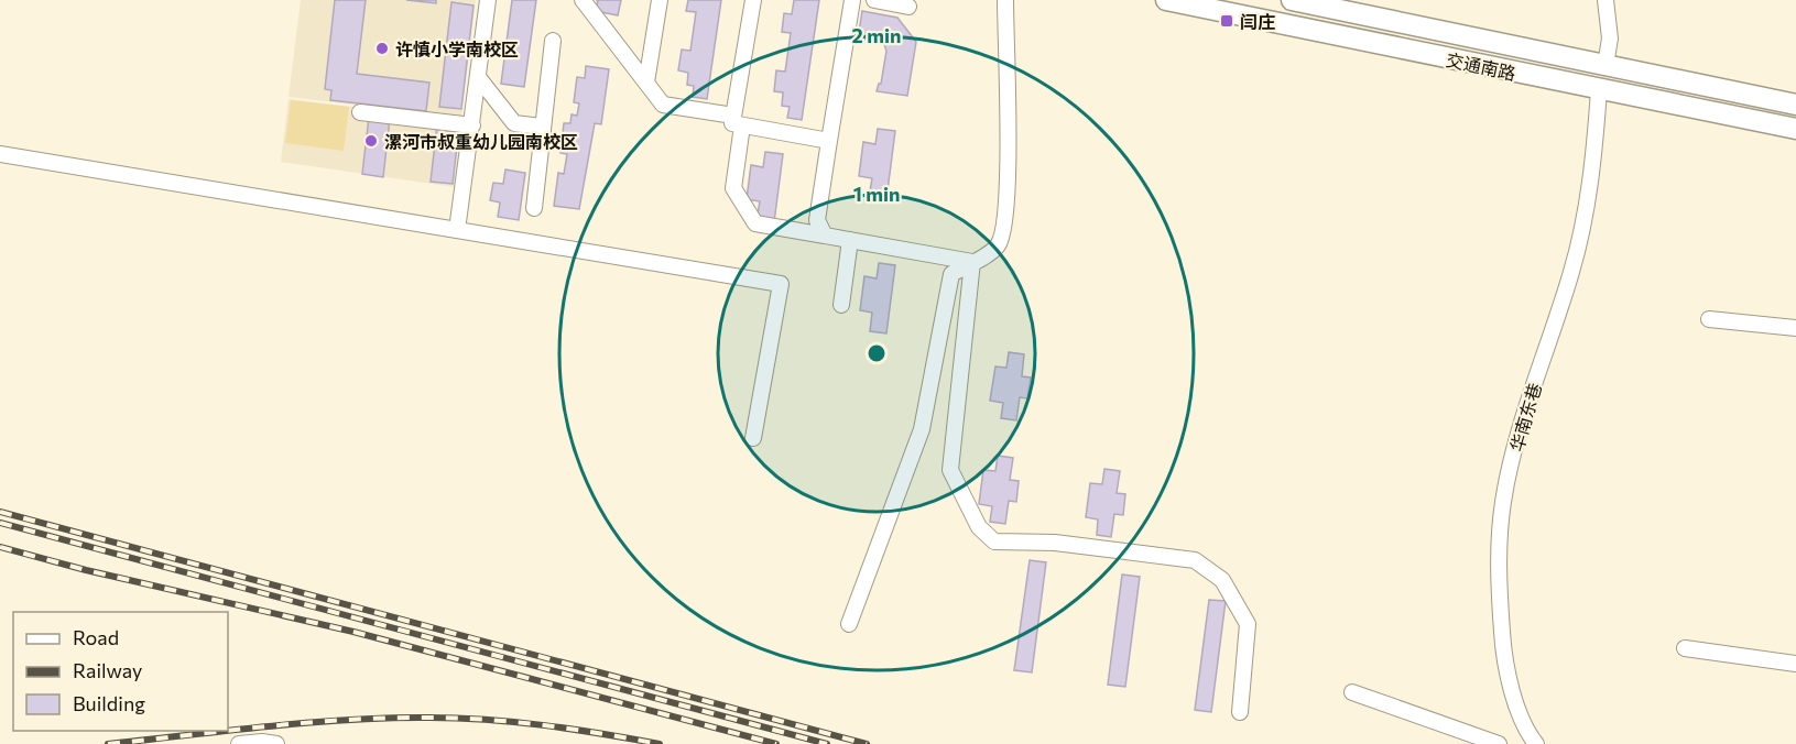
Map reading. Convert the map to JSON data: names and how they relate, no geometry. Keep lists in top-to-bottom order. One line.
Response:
{"streets":{"main road":["交通南路"],"street":["华南东巷"]},"crossings":[["交通南路","华南东巷"]],"places":{"transit":["闫庄"],"other":["许慎小学南校区","漯河市叔重幼儿园南校区"]},"legend":["Road","Railway","Building"],"rings":["2 min","1 min"]}
